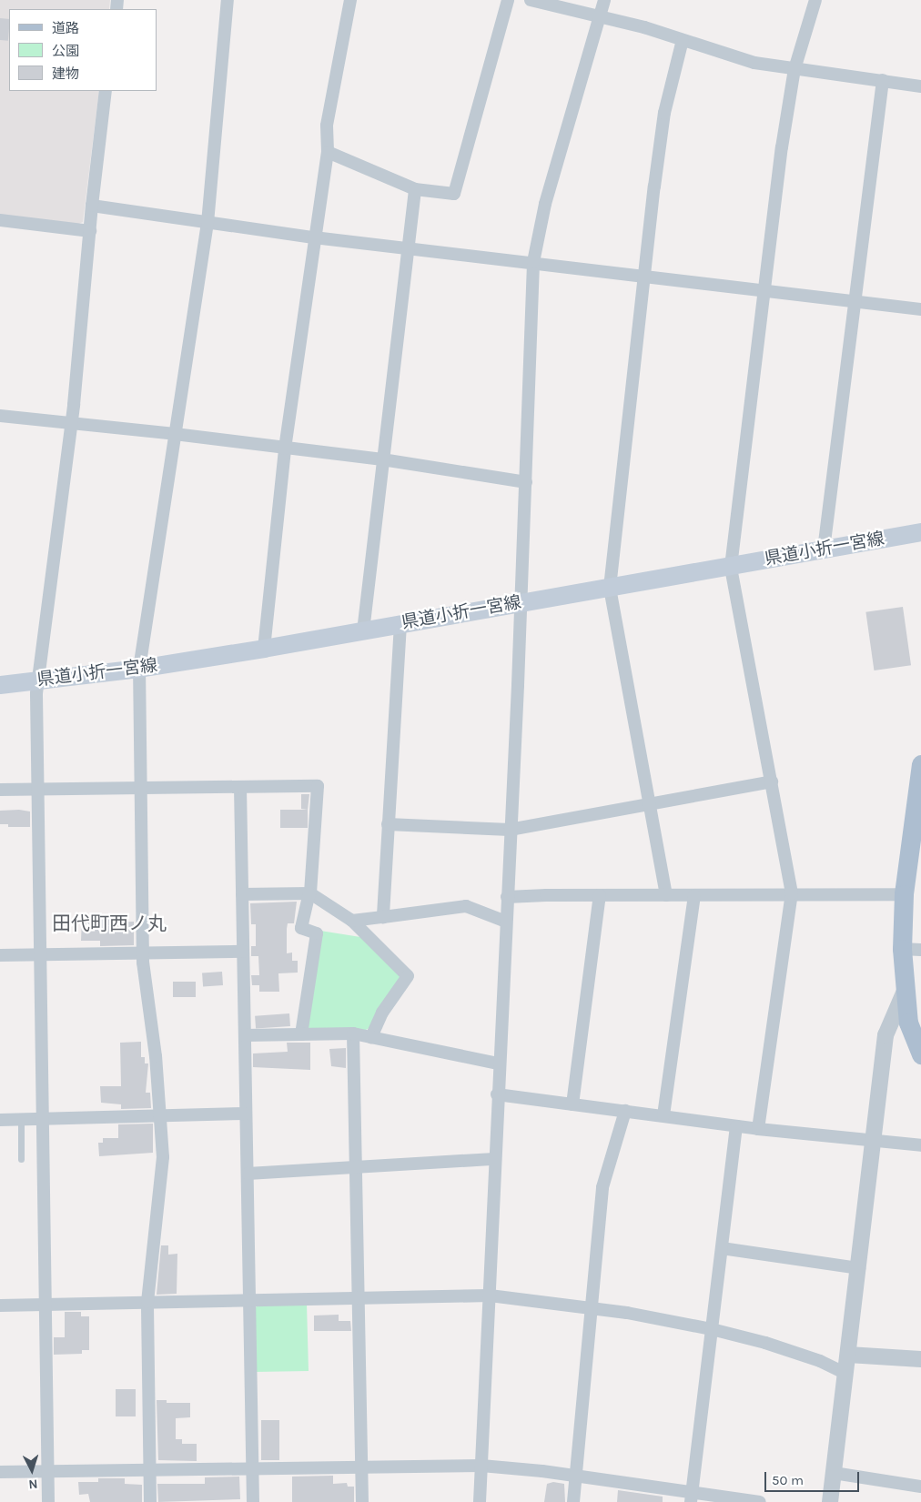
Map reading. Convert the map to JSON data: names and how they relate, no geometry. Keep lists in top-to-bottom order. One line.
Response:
{"streets":{"main road":["県道小折一宮線"]},"districts":["田代町西ノ丸"],"legend":["道路","公園","建物"],"scale_bar":"50 m","north":"bottom"}
